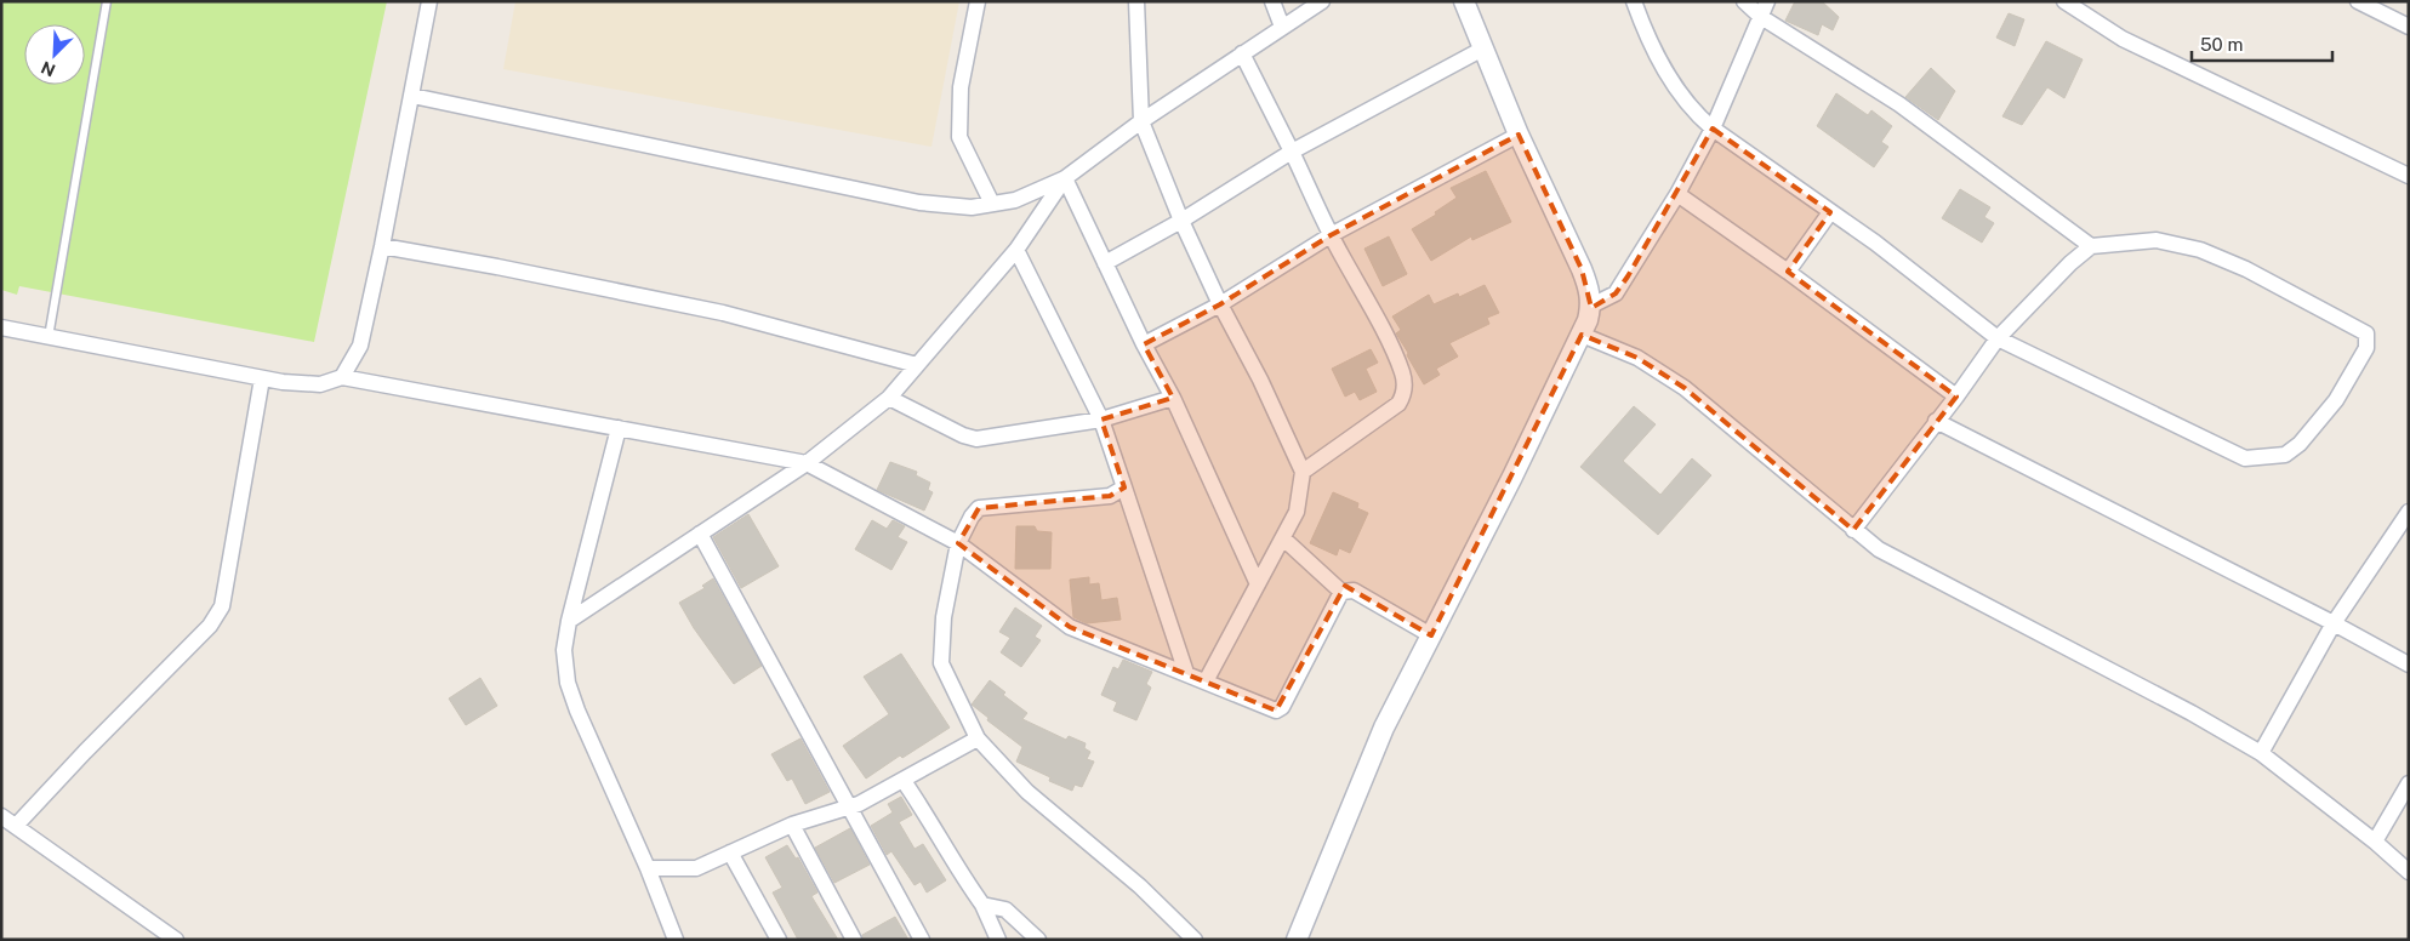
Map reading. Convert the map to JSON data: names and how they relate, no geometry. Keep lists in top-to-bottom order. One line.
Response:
{"scale_bar":"50 m","north":"bottom left"}
